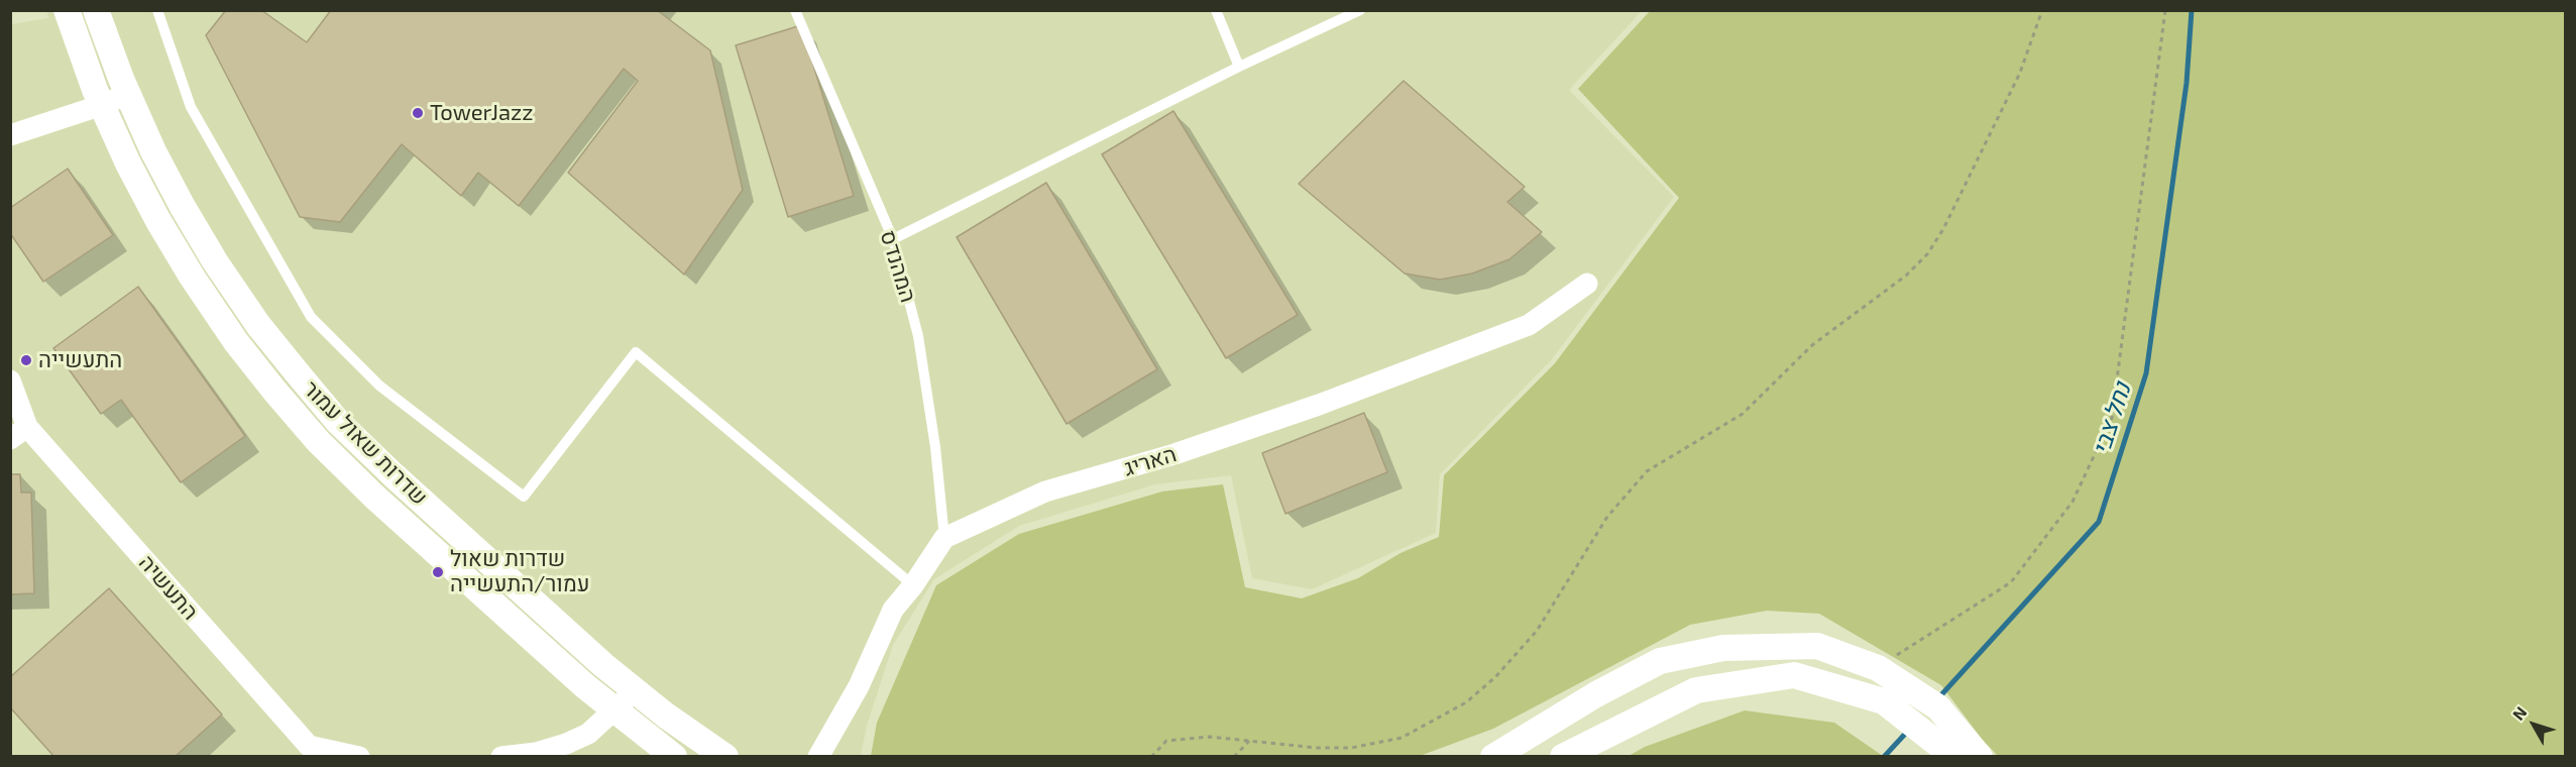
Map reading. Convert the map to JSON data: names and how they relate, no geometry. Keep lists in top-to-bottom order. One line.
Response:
{"streets":{"street":["שדרות שאול עמור","האריג","התעשיה"],"lane":["המהנדס"]},"crossings":[["המהנדס","האריג"]],"water":["נחל צבי"],"places":["TowerJazz","התעשייה","שדרות שאול עמור/התעשייה"],"north":"top left"}
